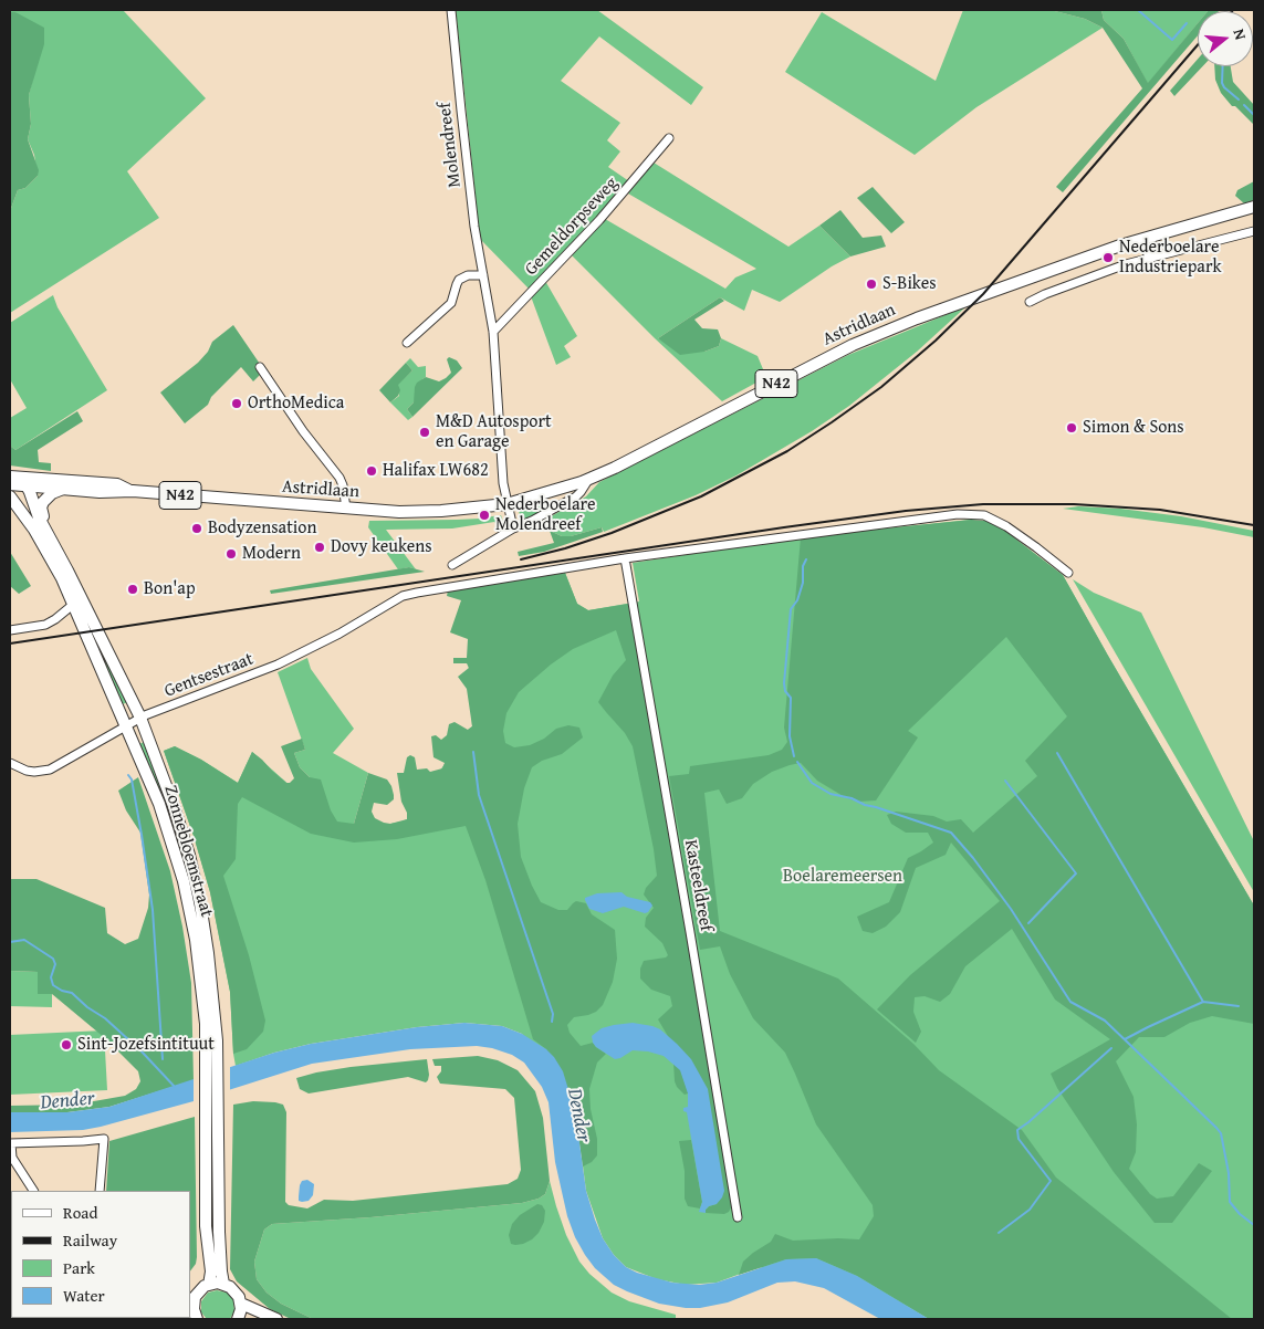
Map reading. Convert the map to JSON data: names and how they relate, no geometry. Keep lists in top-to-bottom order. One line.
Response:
{"streets":{"main road":["Astridlaan","N42","Zonnebloemstraat"],"street":["Molendreef","Gemeldorpseweg","Gentsestraat","Kasteeldreef"]},"crossings":[["Molendreef","Gemeldorpseweg"],["Molendreef","Astridlaan"],["Astridlaan","Zonnebloemstraat"],["Gentsestraat","Zonnebloemstraat"],["Gentsestraat","Kasteeldreef"]],"water":["Dender"],"parks":["Boelaremeersen"],"places":["Nederboelare Industriepark","S-Bikes","OrthoMedica","Simon & Sons","M&D Autosport en Garage","Halifax LW682","Nederboelare Molendreef","Bodyzensation","Dovy keukens","Modern","Bon'ap","Sint-Jozefsintituut"],"legend":["Road","Railway","Park","Water"],"north":"right"}
